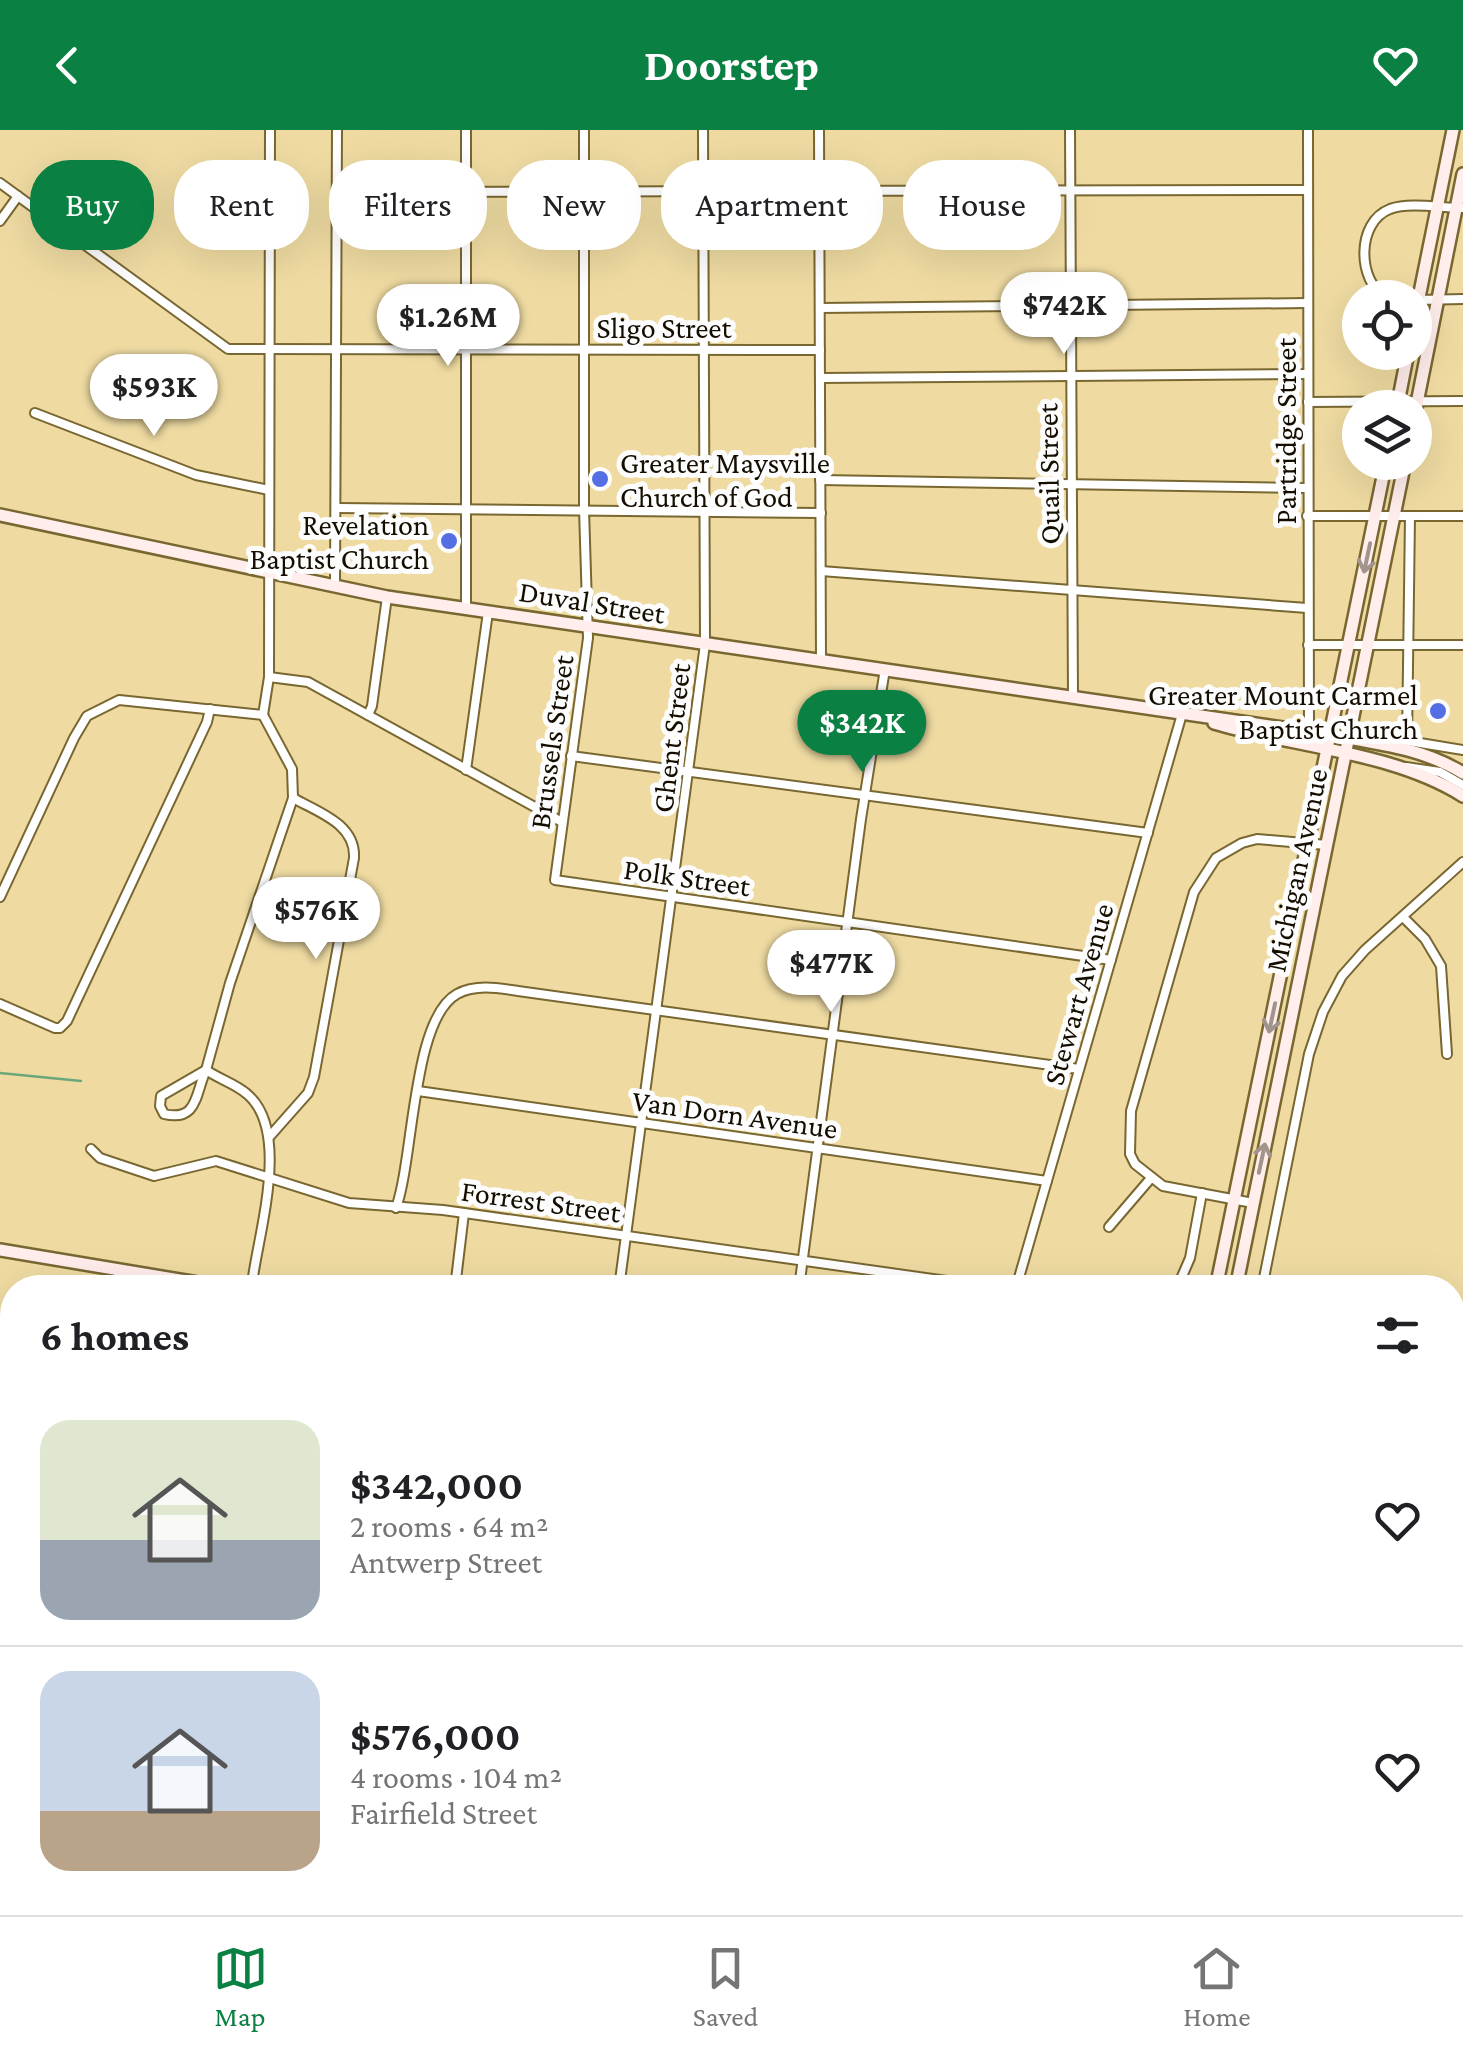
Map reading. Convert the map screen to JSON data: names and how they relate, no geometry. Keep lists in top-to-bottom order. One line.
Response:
{"streets":{"main road":["Duval Street","Michigan Avenue"],"street":["Sligo Street","Partridge Street","Quail Street","Ghent Street","Brussels Street","Polk Street","Stewart Avenue","Van Dorn Avenue","Forrest Street"]},"crossings":[["Sligo Street","Ghent Street"],["Sligo Street","Brussels Street"],["Partridge Street","Duval Street"],["Quail Street","Duval Street"],["Duval Street","Ghent Street"],["Duval Street","Brussels Street"],["Duval Street","Michigan Avenue"],["Duval Street","Stewart Avenue"],["Ghent Street","Polk Street"],["Ghent Street","Van Dorn Avenue"],["Ghent Street","Forrest Street"],["Brussels Street","Polk Street"],["Polk Street","Stewart Avenue"],["Stewart Avenue","Van Dorn Avenue"]],"places":["Greater Maysville Church of God","Revelation Baptist Church","Greater Mount Carmel Baptist Church"],"page":{"header":"Doorstep","chip":["Buy","Rent","Filters","New","Apartment","House"],"price":["$742K","$1.26M","$593K","$342K","$576K","$477K"],"heading":"6 homes","list":[{"name":"$342,000","note":"2 rooms · 64 m² · Antwerp Street"},{"name":"$576,000","note":"4 rooms · 104 m² · Fairfield Street"}],"tabs":["Map","Saved","Home"]}}
